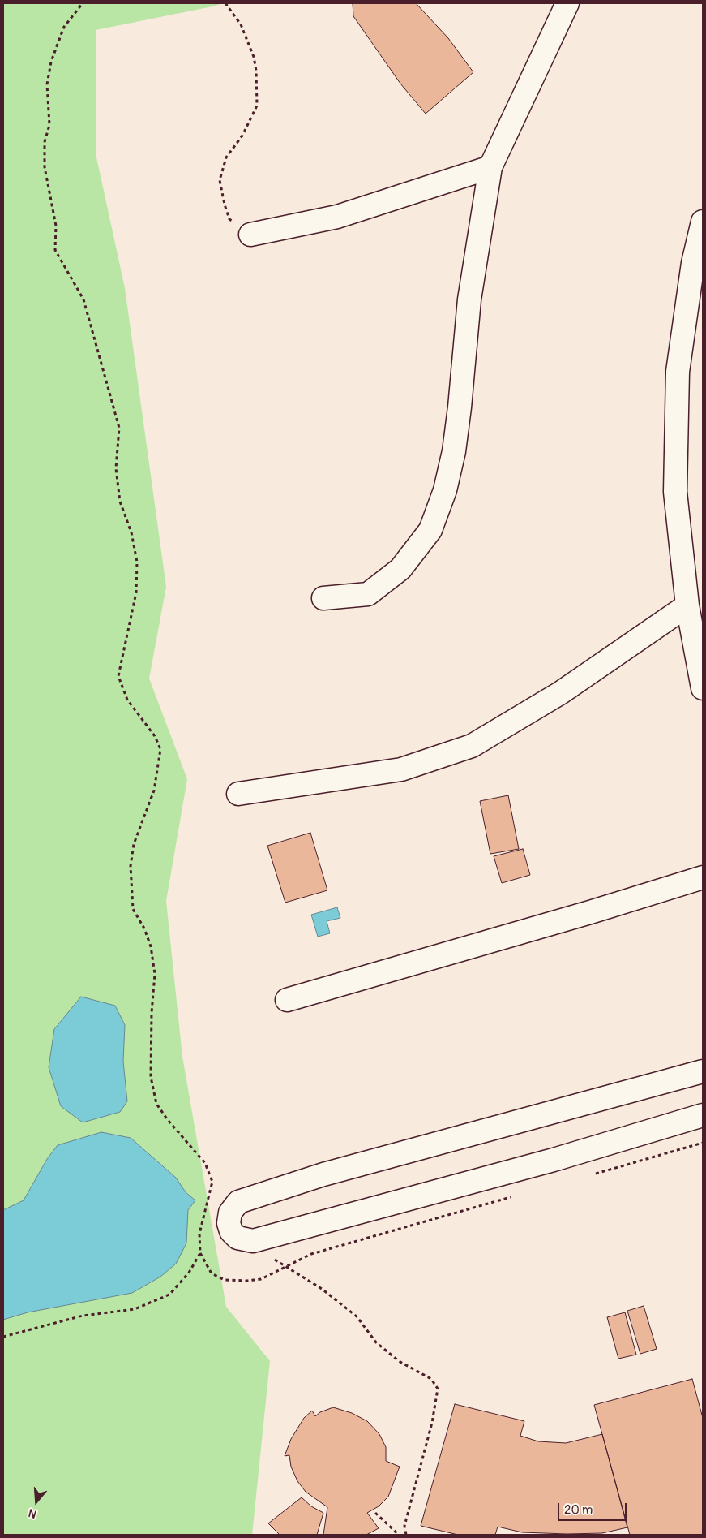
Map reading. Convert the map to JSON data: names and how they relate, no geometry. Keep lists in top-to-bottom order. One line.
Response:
{"scale_bar":"20 m","north":"bottom"}
